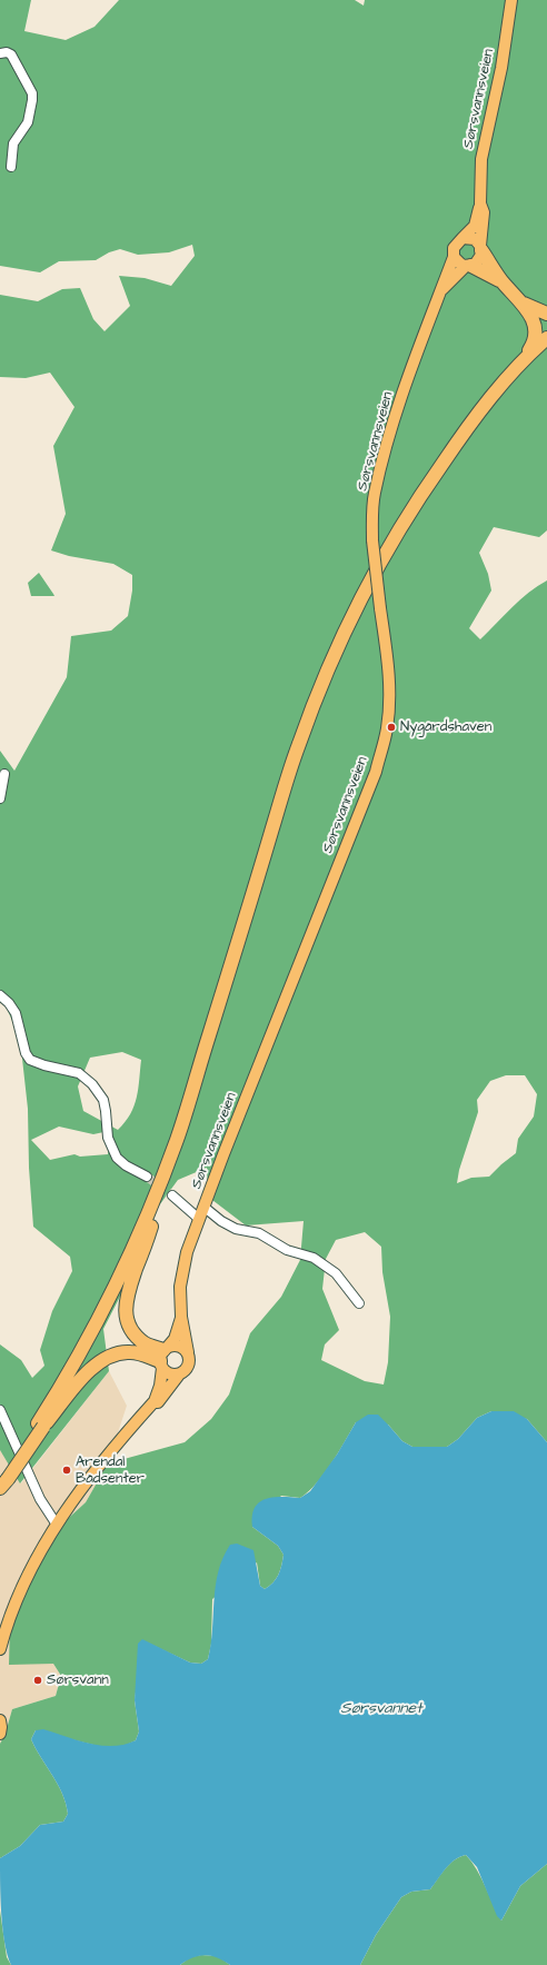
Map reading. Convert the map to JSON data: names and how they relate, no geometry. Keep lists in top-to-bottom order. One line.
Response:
{"streets":{"main road":["Sørsvannsveien"]},"water":["Sørsvannet"],"places":["Nygårdshaven","Arendal Bådsenter","Sørsvann"]}
